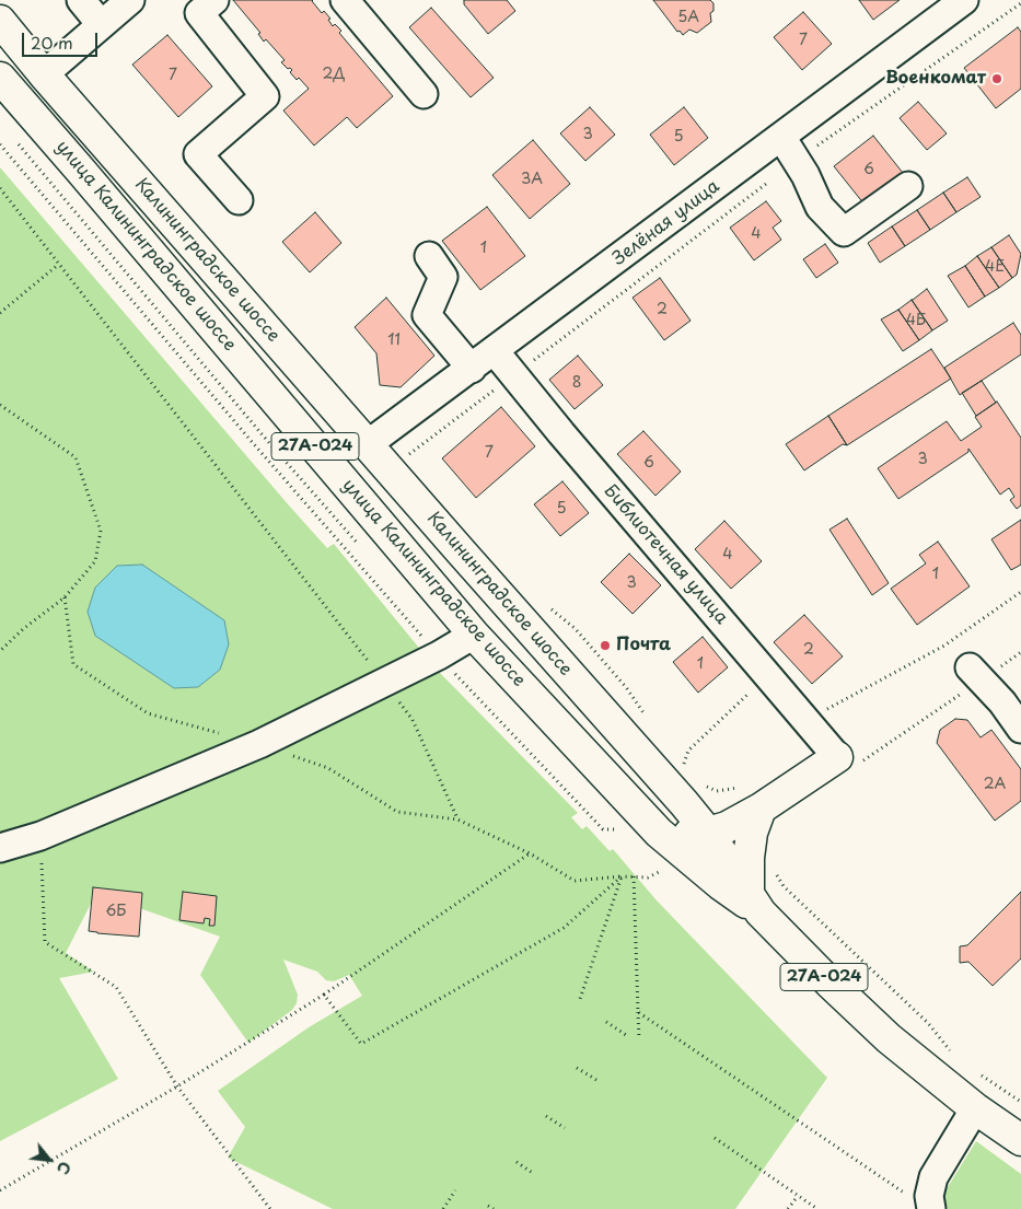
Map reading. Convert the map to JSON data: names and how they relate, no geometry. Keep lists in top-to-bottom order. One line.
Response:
{"streets":{"main road":["улица Калининградское шоссе","Калининградское шоссе","27А-024"],"street":["Зелёная улица","Библиотечная улица"]},"crossings":[["Зелёная улица","Калининградское шоссе"],["Зелёная улица","Библиотечная улица"],["улица Калининградское шоссе","Калининградское шоссе"],["улица Калининградское шоссе","27А-024"]],"places":["Военкомат","Почта"],"house_numbers":["5А","7","2Д","7","3","5","6","3А","4","1","4Е","2","4Б","11","8","7","3","6","5","4","1","3","2","1","2А","6Б"],"scale_bar":"20 m","north":"bottom right"}
